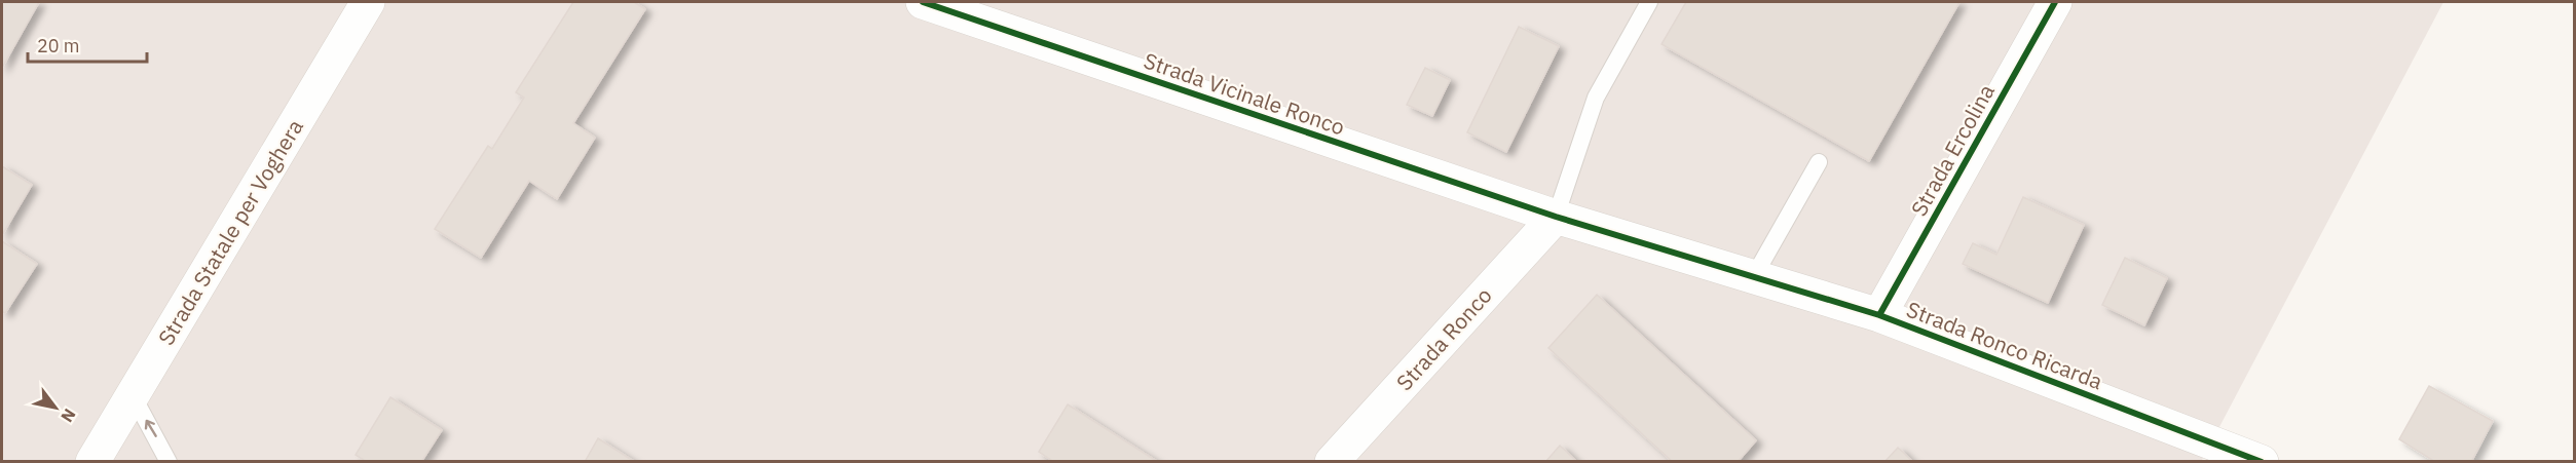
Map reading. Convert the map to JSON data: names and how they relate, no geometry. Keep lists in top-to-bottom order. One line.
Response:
{"streets":{"street":["Strada Vicinale Ronco","Strada Ercolina","Strada Statale per Voghera","Strada Ronco","Strada Ronco Ricarda"]},"crossings":[["Strada Vicinale Ronco","Strada Ronco"],["Strada Vicinale Ronco","Strada Ronco Ricarda"],["Strada Ercolina","Strada Ronco Ricarda"],["Strada Ronco","Strada Ronco Ricarda"]],"scale_bar":"20 m","north":"bottom right"}
